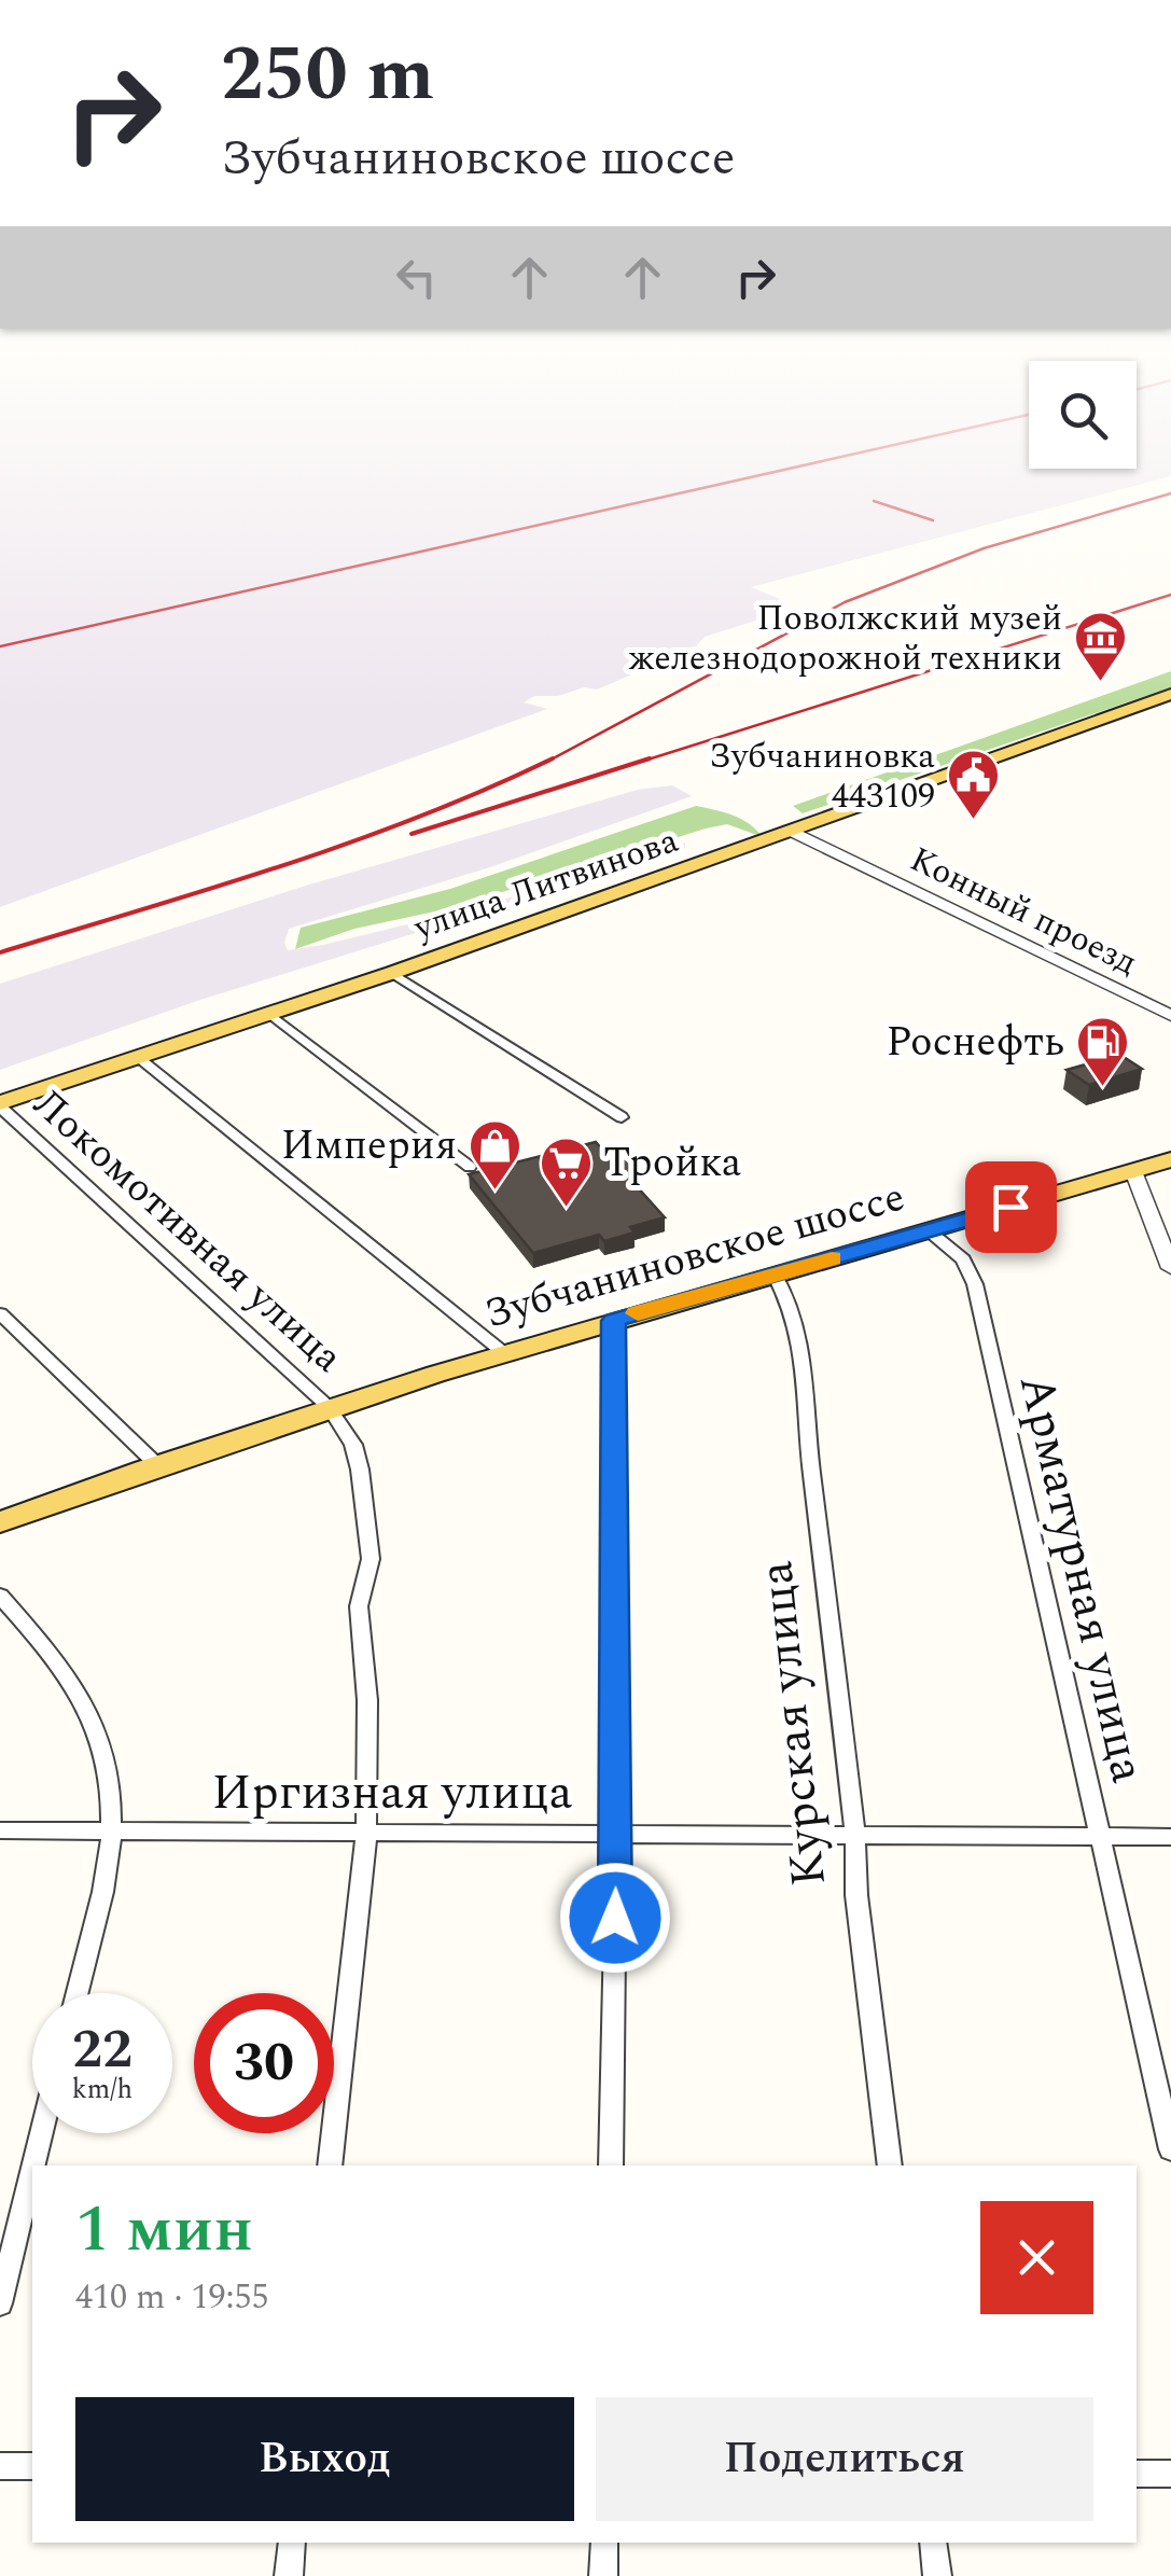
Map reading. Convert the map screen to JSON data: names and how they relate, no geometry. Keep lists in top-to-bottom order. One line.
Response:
{"streets":{"main road":["улица Литвинова","Зубчаниновское шоссе"],"street":["Конный проезд","Локомотивная улица","Арматурная улица","Курская улица","Иргизная улица"]},"crossings":[["улица Литвинова","Конный проезд"],["улица Литвинова","Локомотивная улица"],["Локомотивная улица","Зубчаниновское шоссе"],["Локомотивная улица","Иргизная улица"],["Зубчаниновское шоссе","Арматурная улица"],["Зубчаниновское шоссе","Курская улица"],["Арматурная улица","Иргизная улица"],["Курская улица","Иргизная улица"]],"places":{"museum":["Поволжский музей железнодорожной техники"],"public building":["Зубчаниновка 443109"],"fuel station":["Роснефть"],"shop":["Империя"],"supermarket":["Тройка"]},"page":{"turn":["250 m","Зубчаниновское шоссе"],"speed":"22 km/h","limit":"30","heading":["1 мин","410 m · 19:55"],"buttons":["Выход","Поделиться"]}}
